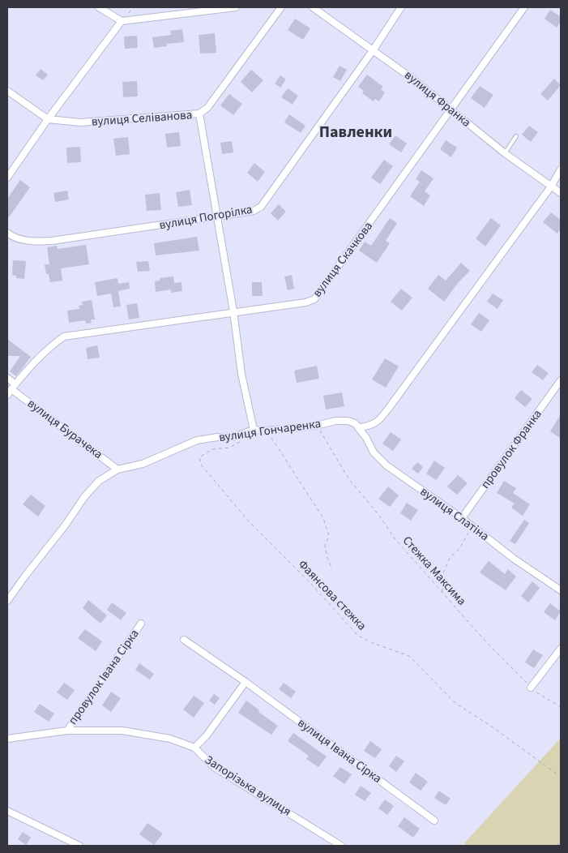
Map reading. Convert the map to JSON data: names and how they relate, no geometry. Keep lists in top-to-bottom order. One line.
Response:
{"streets":{"street":["вулиця Франка","вулиця Селіванова","вулиця Погорілка","вулиця Скачкова","вулиця Бурачека","вулиця Гончаренка","провулок Франка","вулиця Слатіна","провулок Івана Сірка","вулиця Івана Сірка","Запорізька вулиця"],"path":["Стежка Максима","Фаянсова стежка"]},"crossings":[["вулиця Франка","вулиця Погорілка"],["вулиця Франка","вулиця Скачкова"],["вулиця Скачкова","вулиця Бурачека"],["вулиця Бурачека","вулиця Гончаренка"],["вулиця Гончаренка","вулиця Слатіна"],["вулиця Гончаренка","Стежка Максима"],["вулиця Гончаренка","Фаянсова стежка"],["провулок Франка","вулиця Слатіна"],["провулок Івана Сірка","Запорізька вулиця"]],"districts":["Павленки"]}
